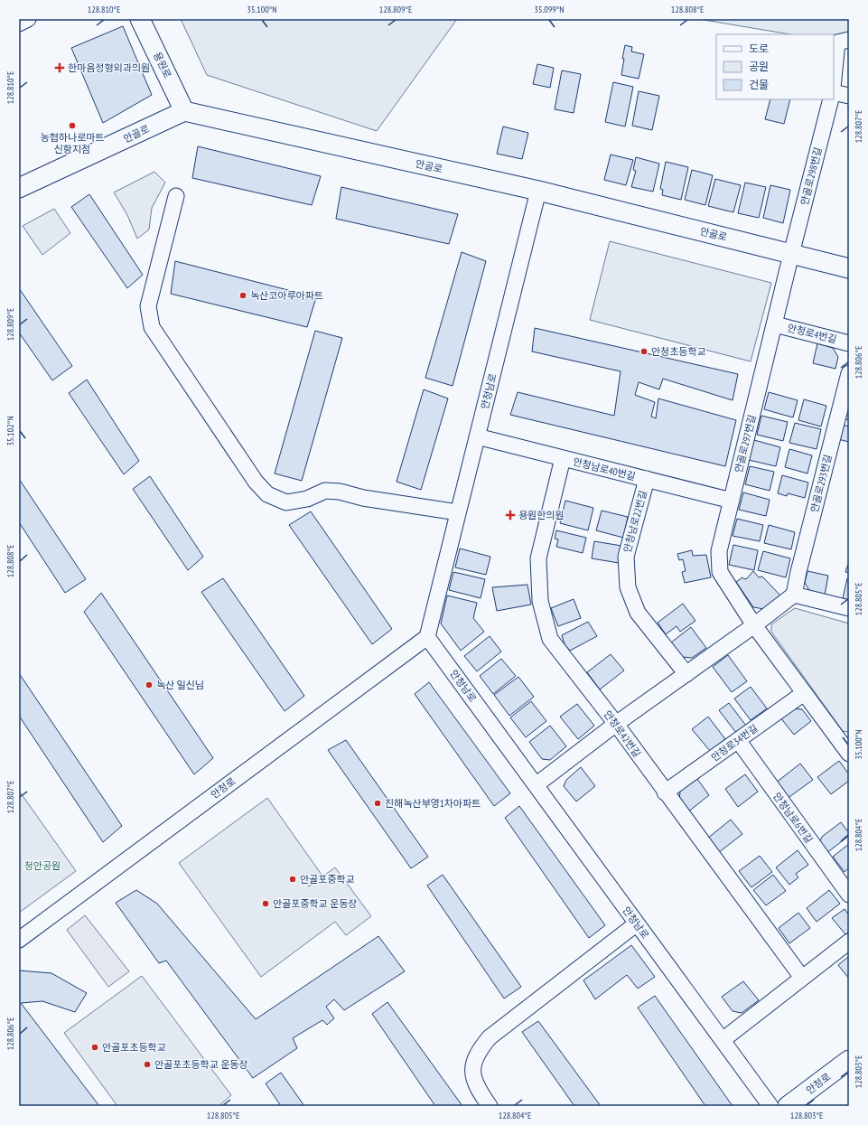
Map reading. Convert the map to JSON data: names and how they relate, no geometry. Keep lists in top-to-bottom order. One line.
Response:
{"streets":{"main road":["용원로","안골로","안청로"],"street":["안골로298번길","안청로4번길","안청남로","안골로297번길","안청남로40번길","안골로293번길","안청남로22번길","안청로42번길","안청로34번길","안청남로6번길"]},"crossings":[["용원로","안골로"],["안골로","안골로298번길"],["안골로","안청남로"],["안골로","안골로297번길"],["안골로298번길","안골로297번길"],["안청로4번길","안골로297번길"],["안청남로","안청남로40번길"],["안청남로","안청로"],["안골로297번길","안청남로40번길"],["안청남로40번길","안청남로22번길"],["안청남로40번길","안청로42번길"],["안청로42번길","안청로34번길"],["안청로34번길","안청남로6번길"]],"parks":["청안공원"],"places":{"health":["한마음정형외과의원","용원한의원"],"other":["농협하나로마트 신항지점","녹산코아루아파트","안청초등학교","녹산 일신님","진해녹산부영1차아파트","안골포중학교","안골포중학교 운동장","안골포초등학교","안골포초등학교 운동장"]},"legend":["도로","공원","건물"],"coordinates":["128.810°E","35.100°N","128.809°E","35.099°N","128.808°E","128.807°E","128.806°E","35.102°N","128.805°E","128.804°E","128.803°E"]}
